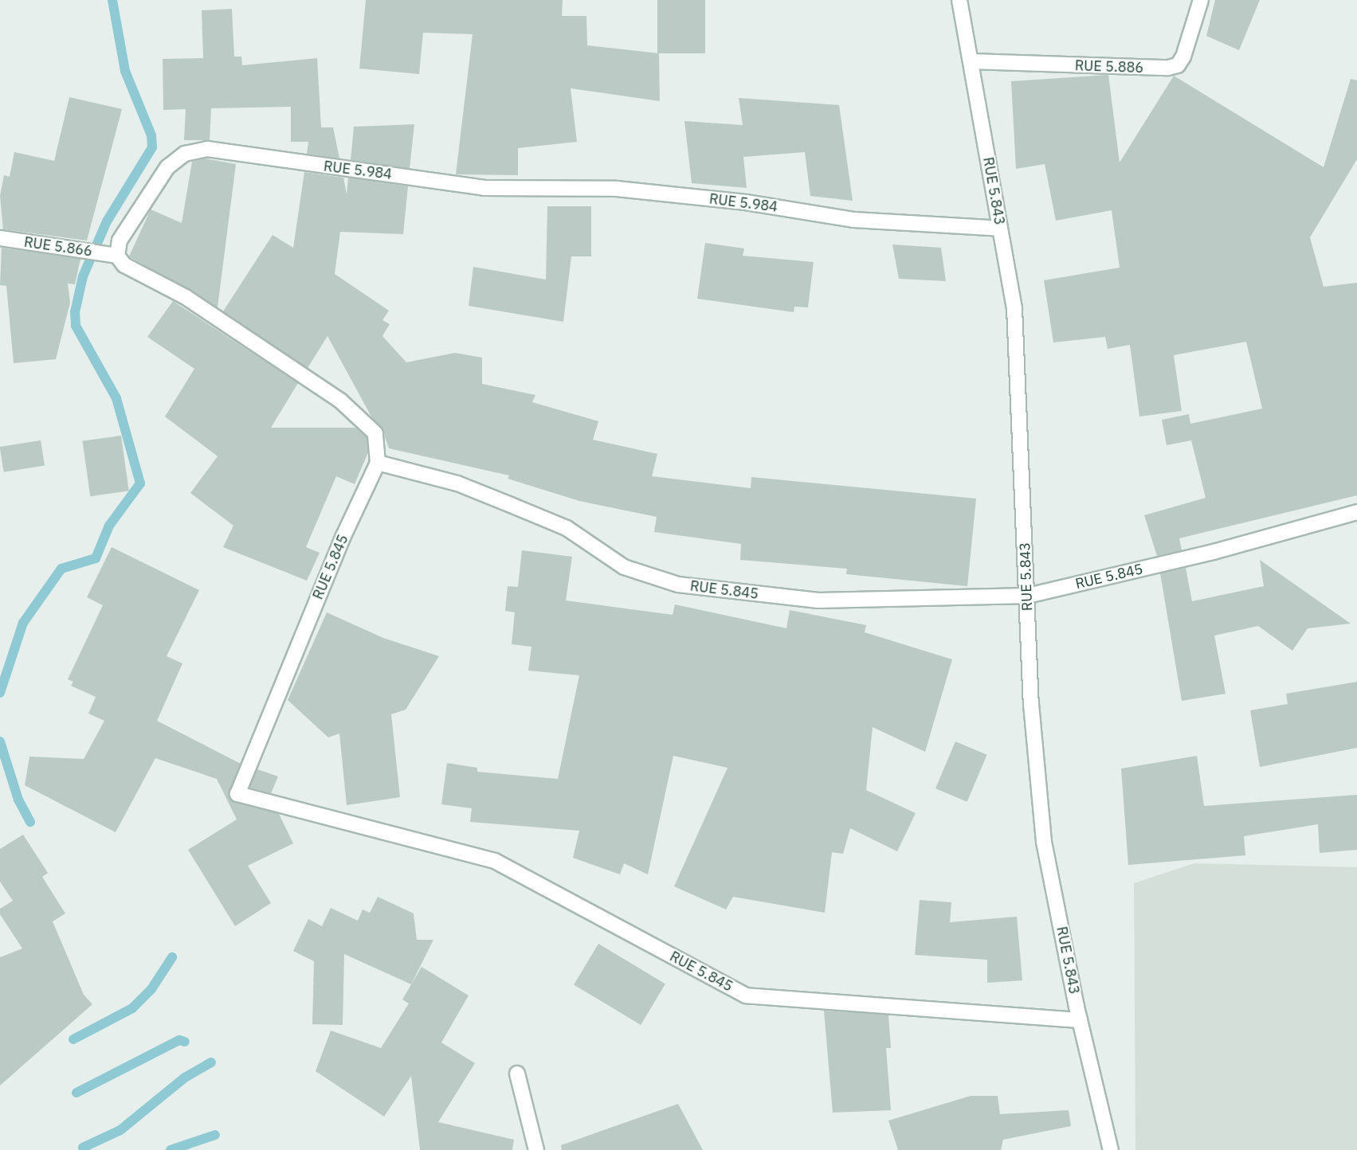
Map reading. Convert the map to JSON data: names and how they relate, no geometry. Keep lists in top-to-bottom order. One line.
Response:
{"streets":{"street":["RUE 5.886","RUE 5.984","RUE 5.843","RUE 5.866","RUE 5.845"]},"crossings":[["RUE 5.886","RUE 5.843"],["RUE 5.984","RUE 5.843"],["RUE 5.984","RUE 5.866"],["RUE 5.843","RUE 5.845"]]}
